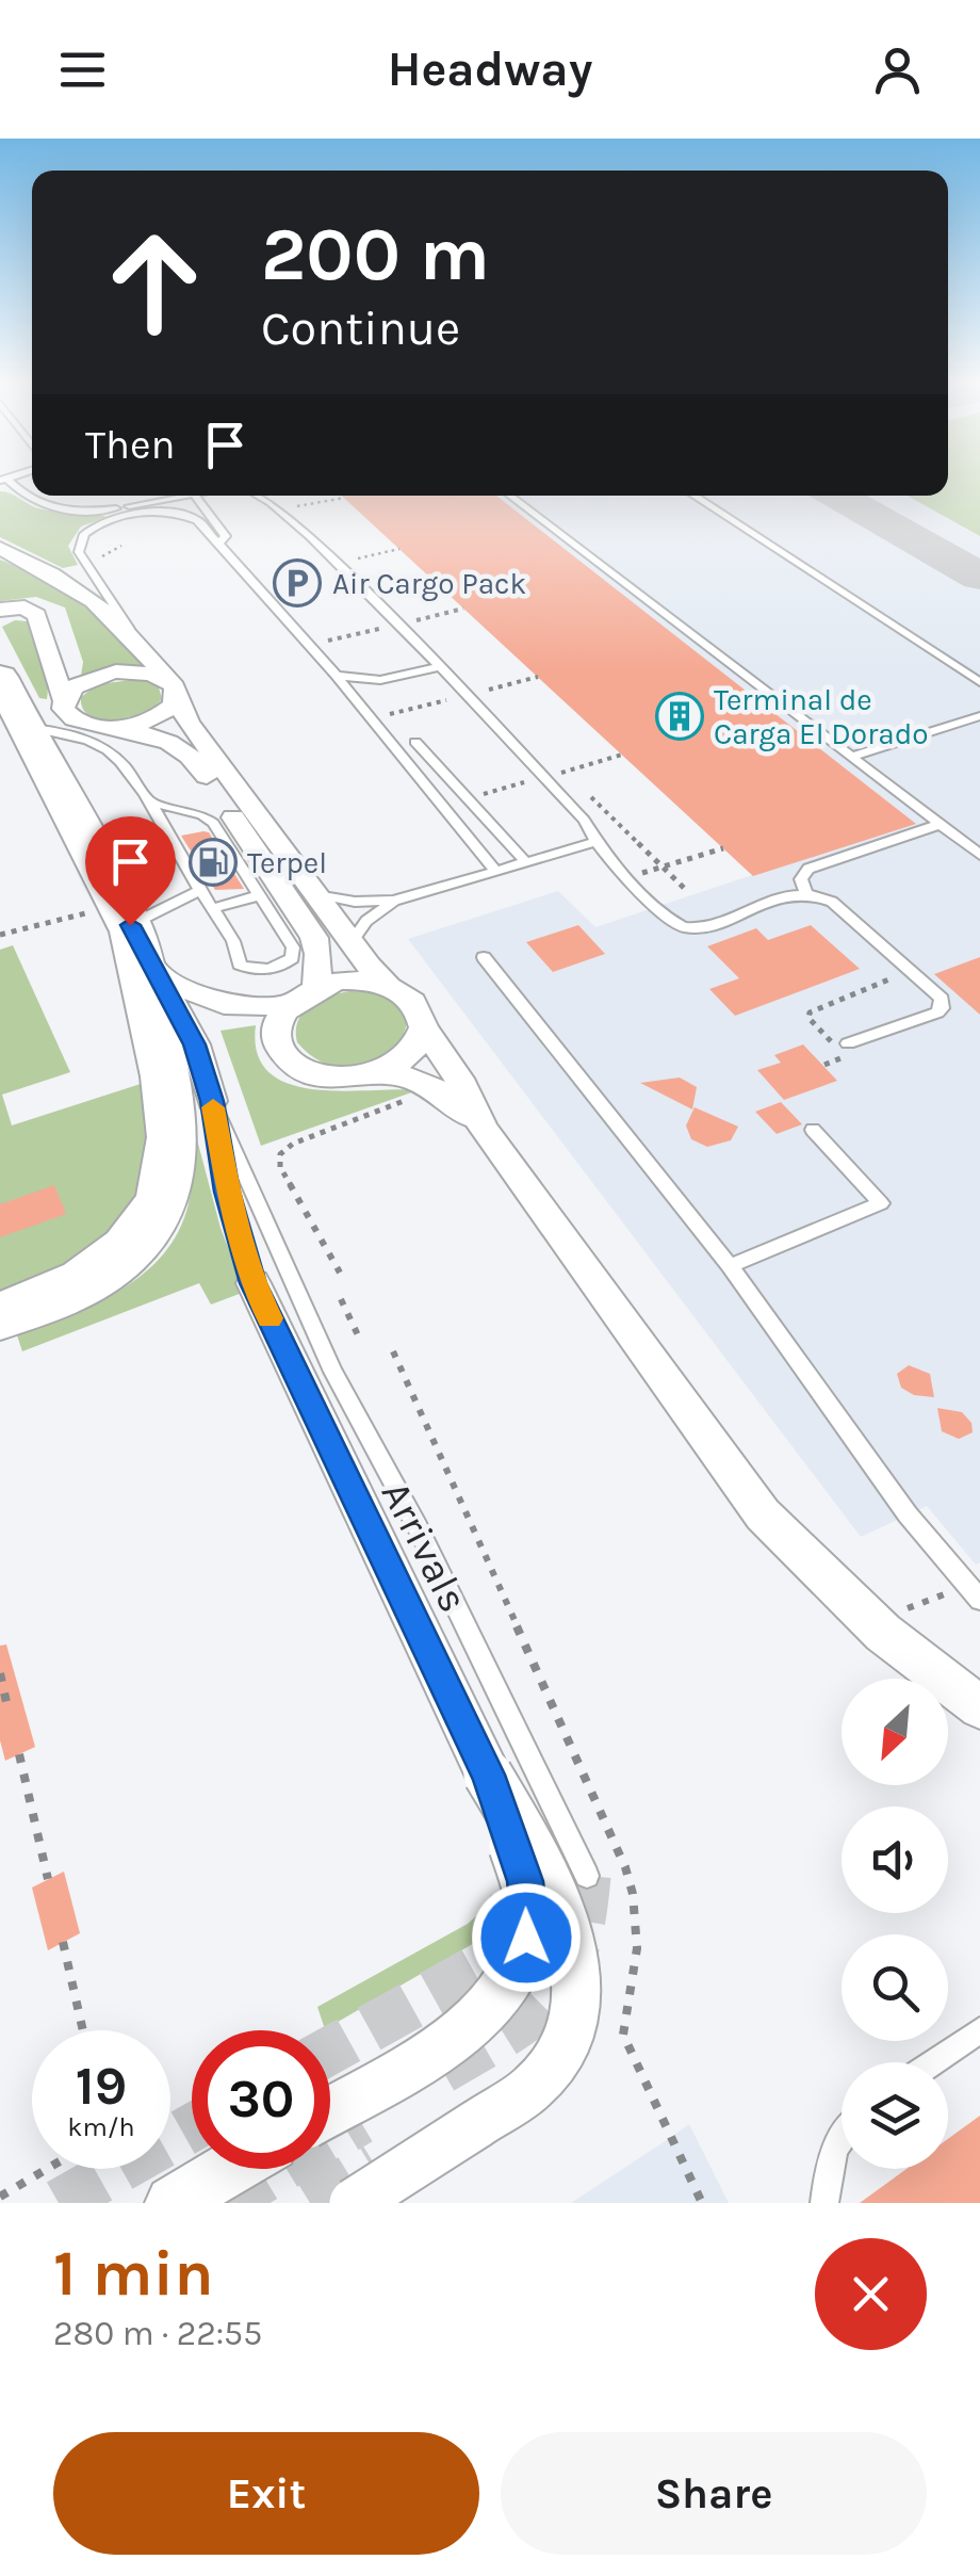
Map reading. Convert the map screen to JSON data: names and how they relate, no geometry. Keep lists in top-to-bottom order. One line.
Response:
{"streets":{"lane":["Arrivals"]},"places":{"parking":["Air Cargo Pack"],"building":["Terminal de Carga El Dorado"],"fuel station":["Terpel"]},"north":"bottom left","page":{"header":"Headway","turn":["200 m","Continue"],"then":"Then","speed":"19 km/h","limit":"30","heading":["1 min","280 m · 22:55"],"buttons":["Exit","Share"]}}
